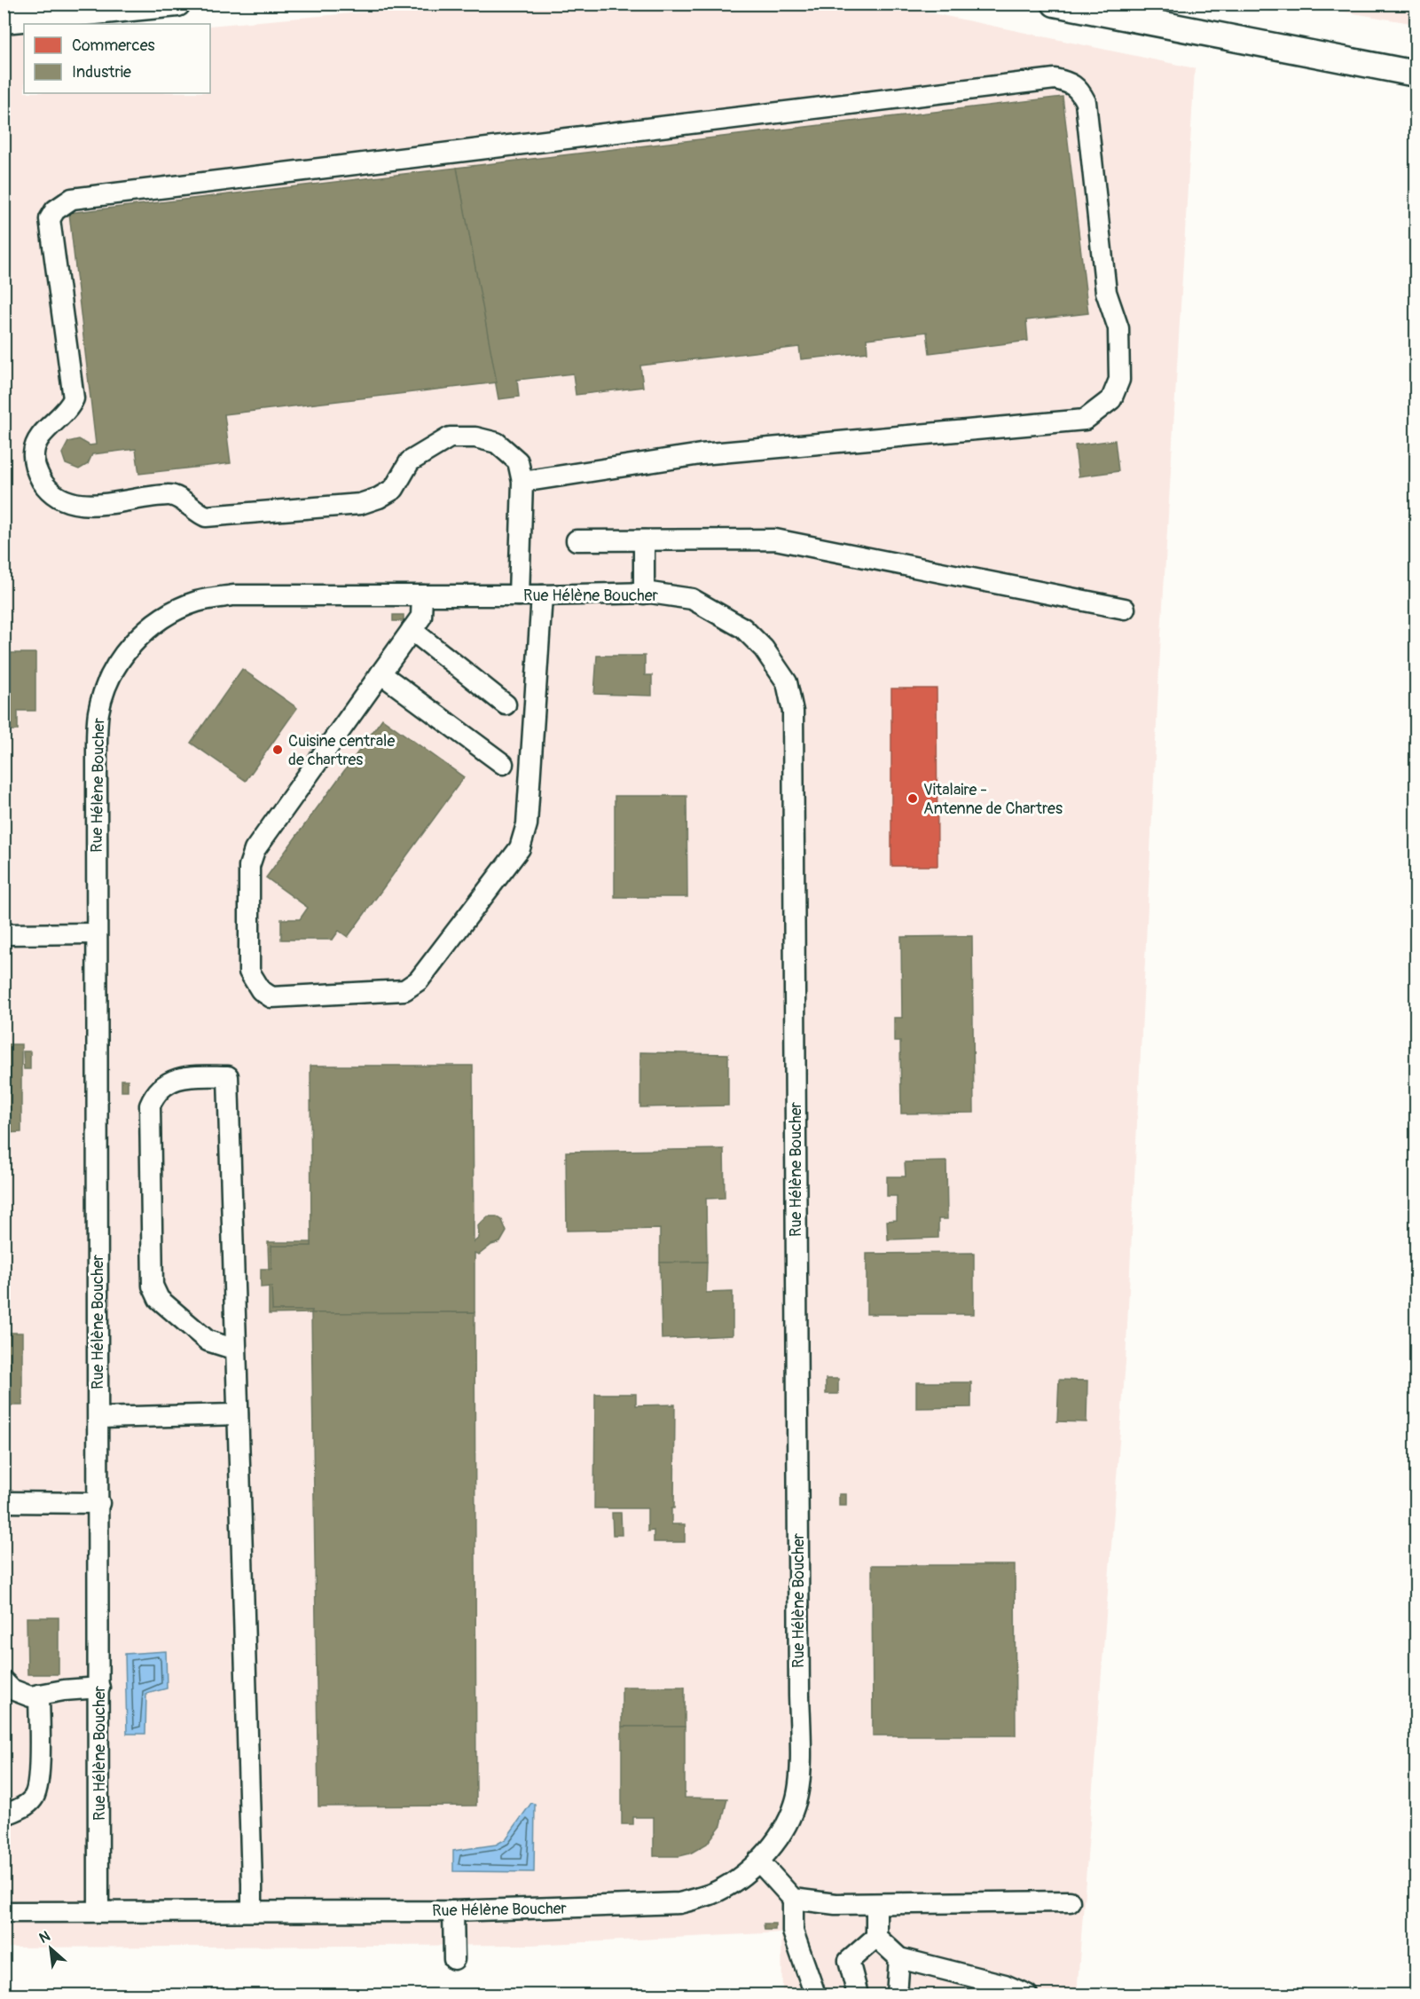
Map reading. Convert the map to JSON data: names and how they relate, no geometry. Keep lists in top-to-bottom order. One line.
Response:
{"streets":{"street":["Rue Hélène Boucher"]},"places":["Cuisine centrale de chartres","Vitalaire - Antenne de Chartres"],"legend":["Commerces","Industrie"],"north":"top left"}
